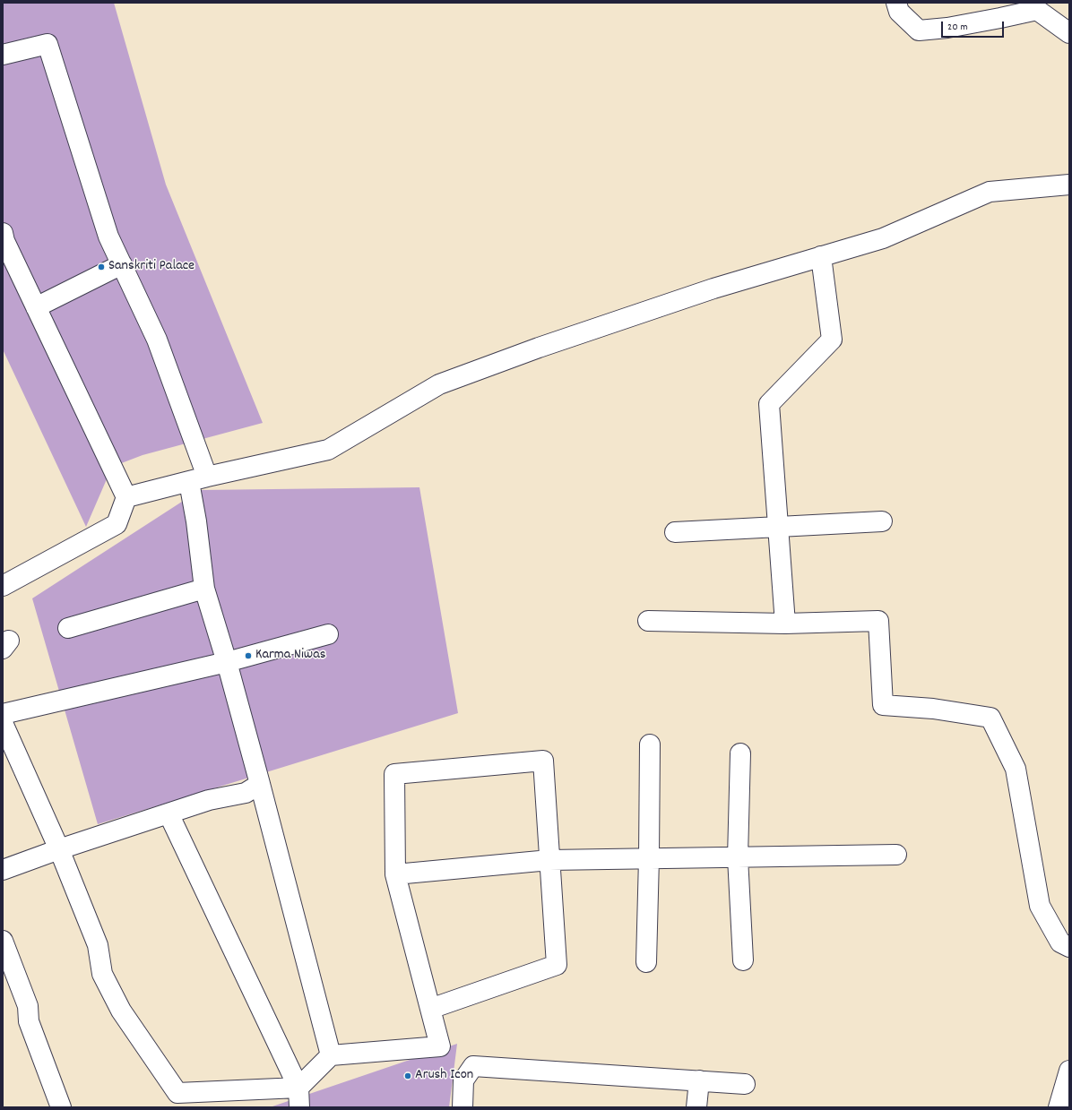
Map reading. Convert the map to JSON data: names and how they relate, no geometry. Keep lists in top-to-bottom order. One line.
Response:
{"places":["Sanskriti Palace","Karma Niwas","Arush Icon"],"scale_bar":"20 m"}
